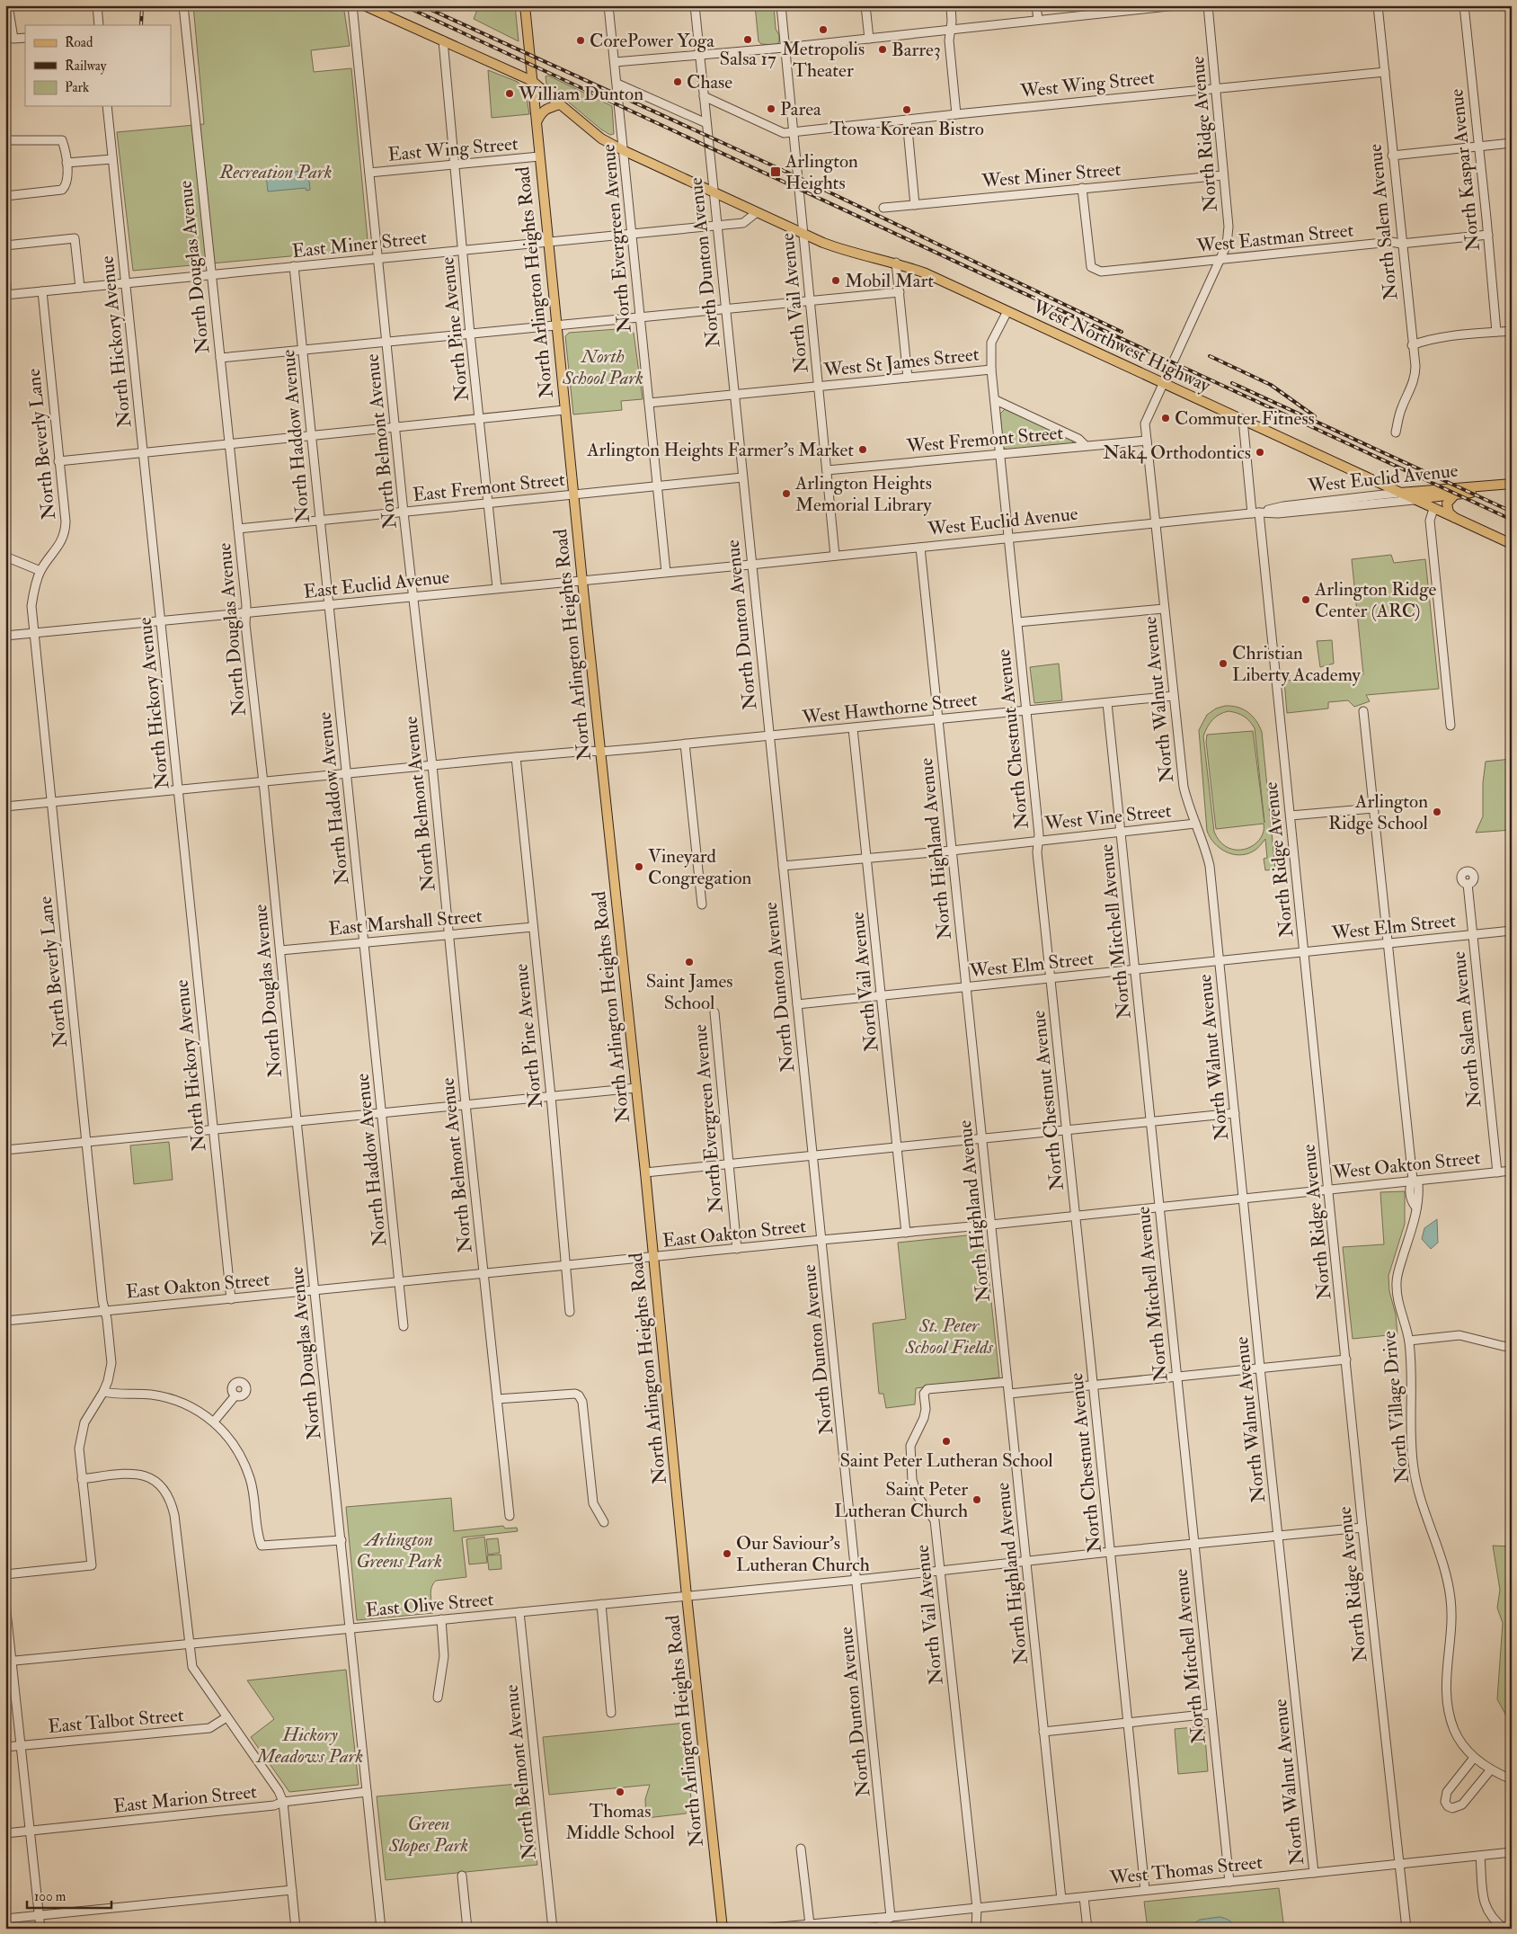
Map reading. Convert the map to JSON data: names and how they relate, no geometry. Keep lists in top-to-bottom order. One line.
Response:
{"streets":{"main road":["North Arlington Heights Road","West Northwest Highway","West Euclid Avenue"],"street":["West Wing Street","North Ridge Avenue","East Wing Street","North Kaspar Avenue","West Miner Street","North Salem Avenue","North Evergreen Avenue","West Eastman Street","East Miner Street","North Dunton Avenue","North Douglas Avenue","North Vail Avenue","North Pine Avenue","North Hickory Avenue","West St James Street","North Haddow Avenue","West Fremont Street","North Belmont Avenue","North Beverly Lane","East Fremont Street","East Euclid Avenue","North Walnut Avenue","West Hawthorne Street","North Chestnut Avenue","West Vine Street","North Highland Avenue","East Marshall Street","West Elm Street","North Mitchell Avenue","West Oakton Street","East Oakton Street","North Village Drive","East Olive Street","East Talbot Street","East Marion Street","West Thomas Street"]},"crossings":[["West Wing Street","North Ridge Avenue"],["West Wing Street","North Salem Avenue"],["West Wing Street","North Dunton Avenue"],["West Wing Street","North Vail Avenue"],["North Ridge Avenue","West Miner Street"],["North Ridge Avenue","West Eastman Street"],["North Ridge Avenue","West Northwest Highway"],["North Ridge Avenue","West Euclid Avenue"],["North Ridge Avenue","North Walnut Avenue"],["North Ridge Avenue","West Elm Street"],["North Ridge Avenue","West Oakton Street"],["North Ridge Avenue","East Olive Street"],["North Ridge Avenue","West Thomas Street"],["East Wing Street","North Arlington Heights Road"],["East Wing Street","North Pine Avenue"],["East Wing Street","North Belmont Avenue"],["North Kaspar Avenue","West Eastman Street"],["West Miner Street","West Eastman Street"],["North Salem Avenue","West Eastman Street"],["North Salem Avenue","West Elm Street"],["North Salem Avenue","West Oakton Street"],["North Evergreen Avenue","East Miner Street"],["North Evergreen Avenue","West Northwest Highway"],["North Evergreen Avenue","West St James Street"],["North Evergreen Avenue","East Fremont Street"],["North Evergreen Avenue","East Euclid Avenue"],["North Evergreen Avenue","East Oakton Street"],["West Eastman Street","North Walnut Avenue"],["East Miner Street","North Dunton Avenue"],["East Miner Street","North Douglas Avenue"],["East Miner Street","North Arlington Heights Road"],["East Miner Street","North Pine Avenue"],["East Miner Street","North Hickory Avenue"],["East Miner Street","North Haddow Avenue"],["East Miner Street","North Belmont Avenue"],["East Miner Street","North Beverly Lane"],["North Dunton Avenue","West Northwest Highway"],["North Dunton Avenue","West St James Street"],["North Dunton Avenue","West Euclid Avenue"],["North Dunton Avenue","East Fremont Street"],["North Dunton Avenue","East Euclid Avenue"],["North Dunton Avenue","West Hawthorne Street"],["North Dunton Avenue","West Vine Street"],["North Dunton Avenue","West Elm Street"],["North Dunton Avenue","West Oakton Street"],["North Dunton Avenue","East Oakton Street"],["North Dunton Avenue","East Olive Street"],["North Dunton Avenue","West Thomas Street"],["North Douglas Avenue","East Fremont Street"],["North Douglas Avenue","East Euclid Avenue"],["North Douglas Avenue","West Hawthorne Street"],["North Douglas Avenue","East Marshall Street"],["North Douglas Avenue","East Oakton Street"],["North Douglas Avenue","East Olive Street"],["North Douglas Avenue","East Marion Street"],["North Arlington Heights Road","West Northwest Highway"],["North Arlington Heights Road","East Fremont Street"],["North Arlington Heights Road","East Euclid Avenue"],["North Arlington Heights Road","West Hawthorne Street"],["North Arlington Heights Road","East Oakton Street"],["North Arlington Heights Road","East Olive Street"],["North Vail Avenue","West Northwest Highway"],["North Vail Avenue","West St James Street"],["North Vail Avenue","West Fremont Street"],["North Vail Avenue","West Euclid Avenue"],["North Vail Avenue","West Hawthorne Street"],["North Vail Avenue","West Vine Street"],["North Vail Avenue","North Highland Avenue"],["North Vail Avenue","West Elm Street"],["North Vail Avenue","West Oakton Street"],["North Vail Avenue","East Olive Street"],["North Vail Avenue","West Thomas Street"],["North Pine Avenue","West Northwest Highway"],["North Pine Avenue","East Fremont Street"],["North Pine Avenue","East Euclid Avenue"],["North Pine Avenue","West Hawthorne Street"],["North Pine Avenue","East Marshall Street"],["North Pine Avenue","East Oakton Street"],["North Hickory Avenue","East Euclid Avenue"],["North Hickory Avenue","West Hawthorne Street"],["North Hickory Avenue","East Oakton Street"],["West Northwest Highway","West Euclid Avenue"],["West Northwest Highway","North Walnut Avenue"],["West Northwest Highway","North Chestnut Avenue"],["West St James Street","North Chestnut Avenue"],["North Haddow Avenue","East Fremont Street"],["North Haddow Avenue","East Euclid Avenue"],["North Haddow Avenue","West Hawthorne Street"],["North Haddow Avenue","East Marshall Street"],["North Haddow Avenue","East Oakton Street"],["West Fremont Street","North Walnut Avenue"],["West Fremont Street","North Chestnut Avenue"],["North Belmont Avenue","East Fremont Street"],["North Belmont Avenue","East Euclid Avenue"],["North Belmont Avenue","West Hawthorne Street"],["North Belmont Avenue","East Marshall Street"],["North Belmont Avenue","East Oakton Street"],["North Belmont Avenue","East Olive Street"],["North Beverly Lane","East Euclid Avenue"],["North Beverly Lane","West Hawthorne Street"],["North Beverly Lane","East Oakton Street"],["West Euclid Avenue","East Euclid Avenue"],["West Euclid Avenue","North Walnut Avenue"],["West Euclid Avenue","North Chestnut Avenue"],["West Euclid Avenue","North Highland Avenue"],["North Walnut Avenue","West Hawthorne Street"],["North Walnut Avenue","West Vine Street"],["North Walnut Avenue","West Elm Street"],["North Walnut Avenue","West Oakton Street"],["North Walnut Avenue","East Olive Street"],["North Walnut Avenue","West Thomas Street"],["West Hawthorne Street","North Chestnut Avenue"],["West Hawthorne Street","North Highland Avenue"],["West Hawthorne Street","North Mitchell Avenue"],["North Chestnut Avenue","West Vine Street"],["North Chestnut Avenue","West Elm Street"],["North Chestnut Avenue","West Oakton Street"],["North Chestnut Avenue","East Olive Street"],["North Chestnut Avenue","West Thomas Street"],["West Vine Street","North Highland Avenue"],["West Vine Street","North Mitchell Avenue"],["North Highland Avenue","West Elm Street"],["North Highland Avenue","West Oakton Street"],["North Highland Avenue","East Olive Street"],["North Highland Avenue","West Thomas Street"],["West Elm Street","North Mitchell Avenue"],["West Elm Street","North Village Drive"],["North Mitchell Avenue","West Oakton Street"],["North Mitchell Avenue","East Olive Street"],["North Mitchell Avenue","West Thomas Street"],["West Oakton Street","East Oakton Street"],["West Oakton Street","North Village Drive"]],"parks":["Recreation Park","North School Park","St. Peter School Fields","Arlington Greens Park","Hickory Meadows Park","Green Slopes Park"],"places":{"other":["Metropolis Theater","Salsa 17","CorePower Yoga","Barre3","Chase","William Dunton","Parea","Ttowa Korean Bistro","Mobil Mart","Commuter Fitness","Arlington Heights Farmer's Market","Nak4 Orthodontics","Arlington Heights Memorial Library","Arlington Ridge Center (ARC)","Christian Liberty Academy","Arlington Ridge School","Vineyard Congregation","Saint James School","Saint Peter Lutheran School","Saint Peter Lutheran Church","Our Saviour's Lutheran Church","Thomas Middle School"],"transit":["Arlington Heights"]},"legend":["Road","Railway","Park"],"scale_bar":"100 m"}
